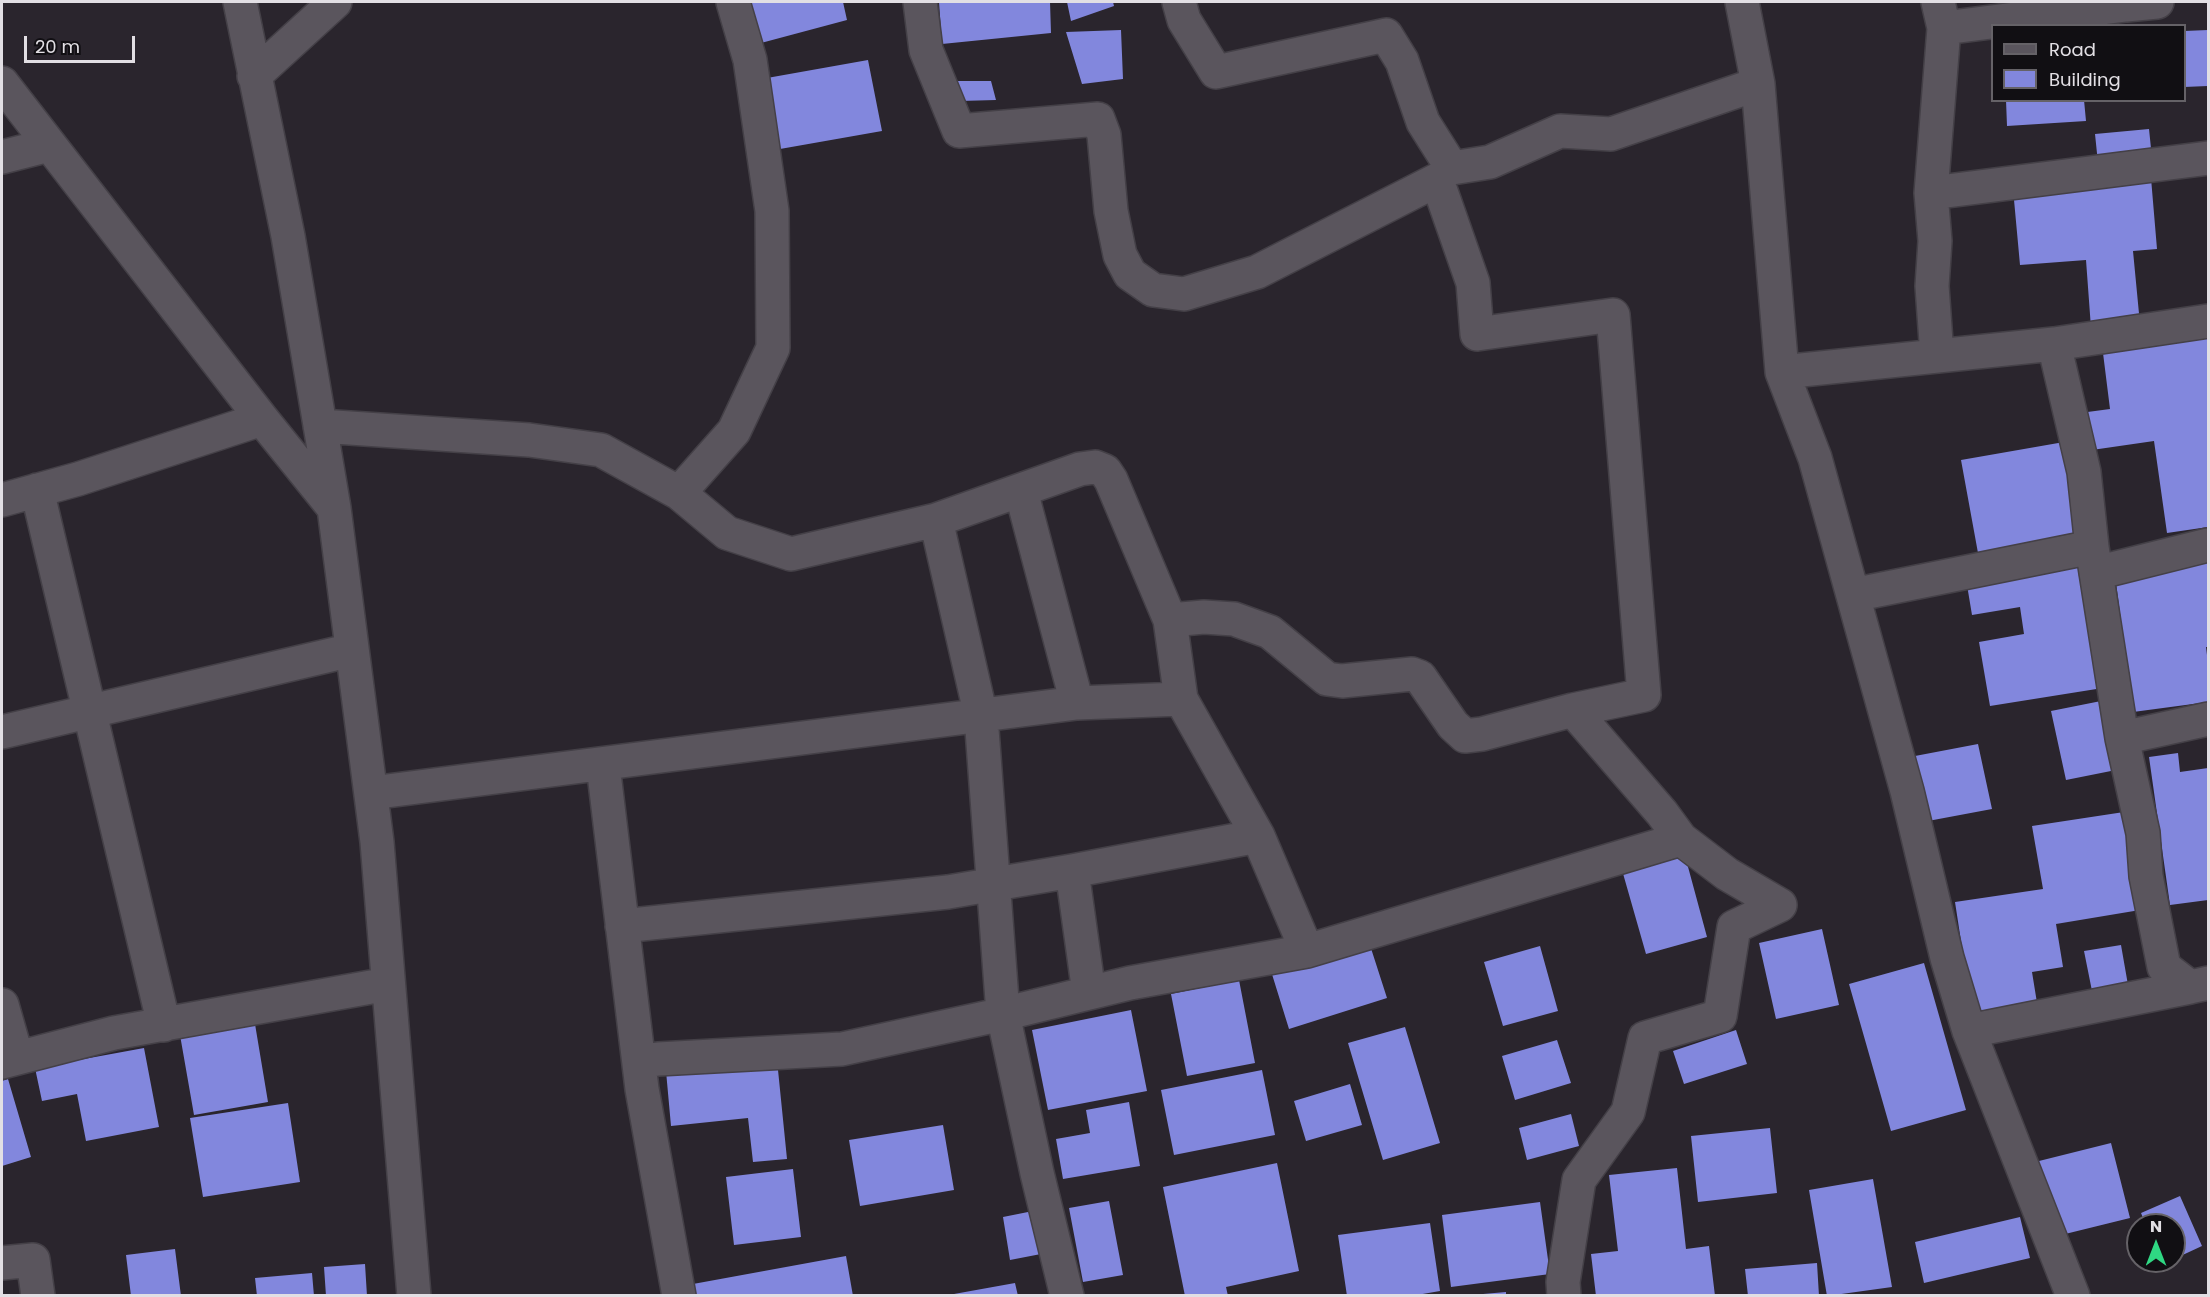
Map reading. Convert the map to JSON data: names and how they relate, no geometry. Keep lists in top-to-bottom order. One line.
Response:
{"legend":["Road","Building"],"scale_bar":"20 m","north":"top"}
